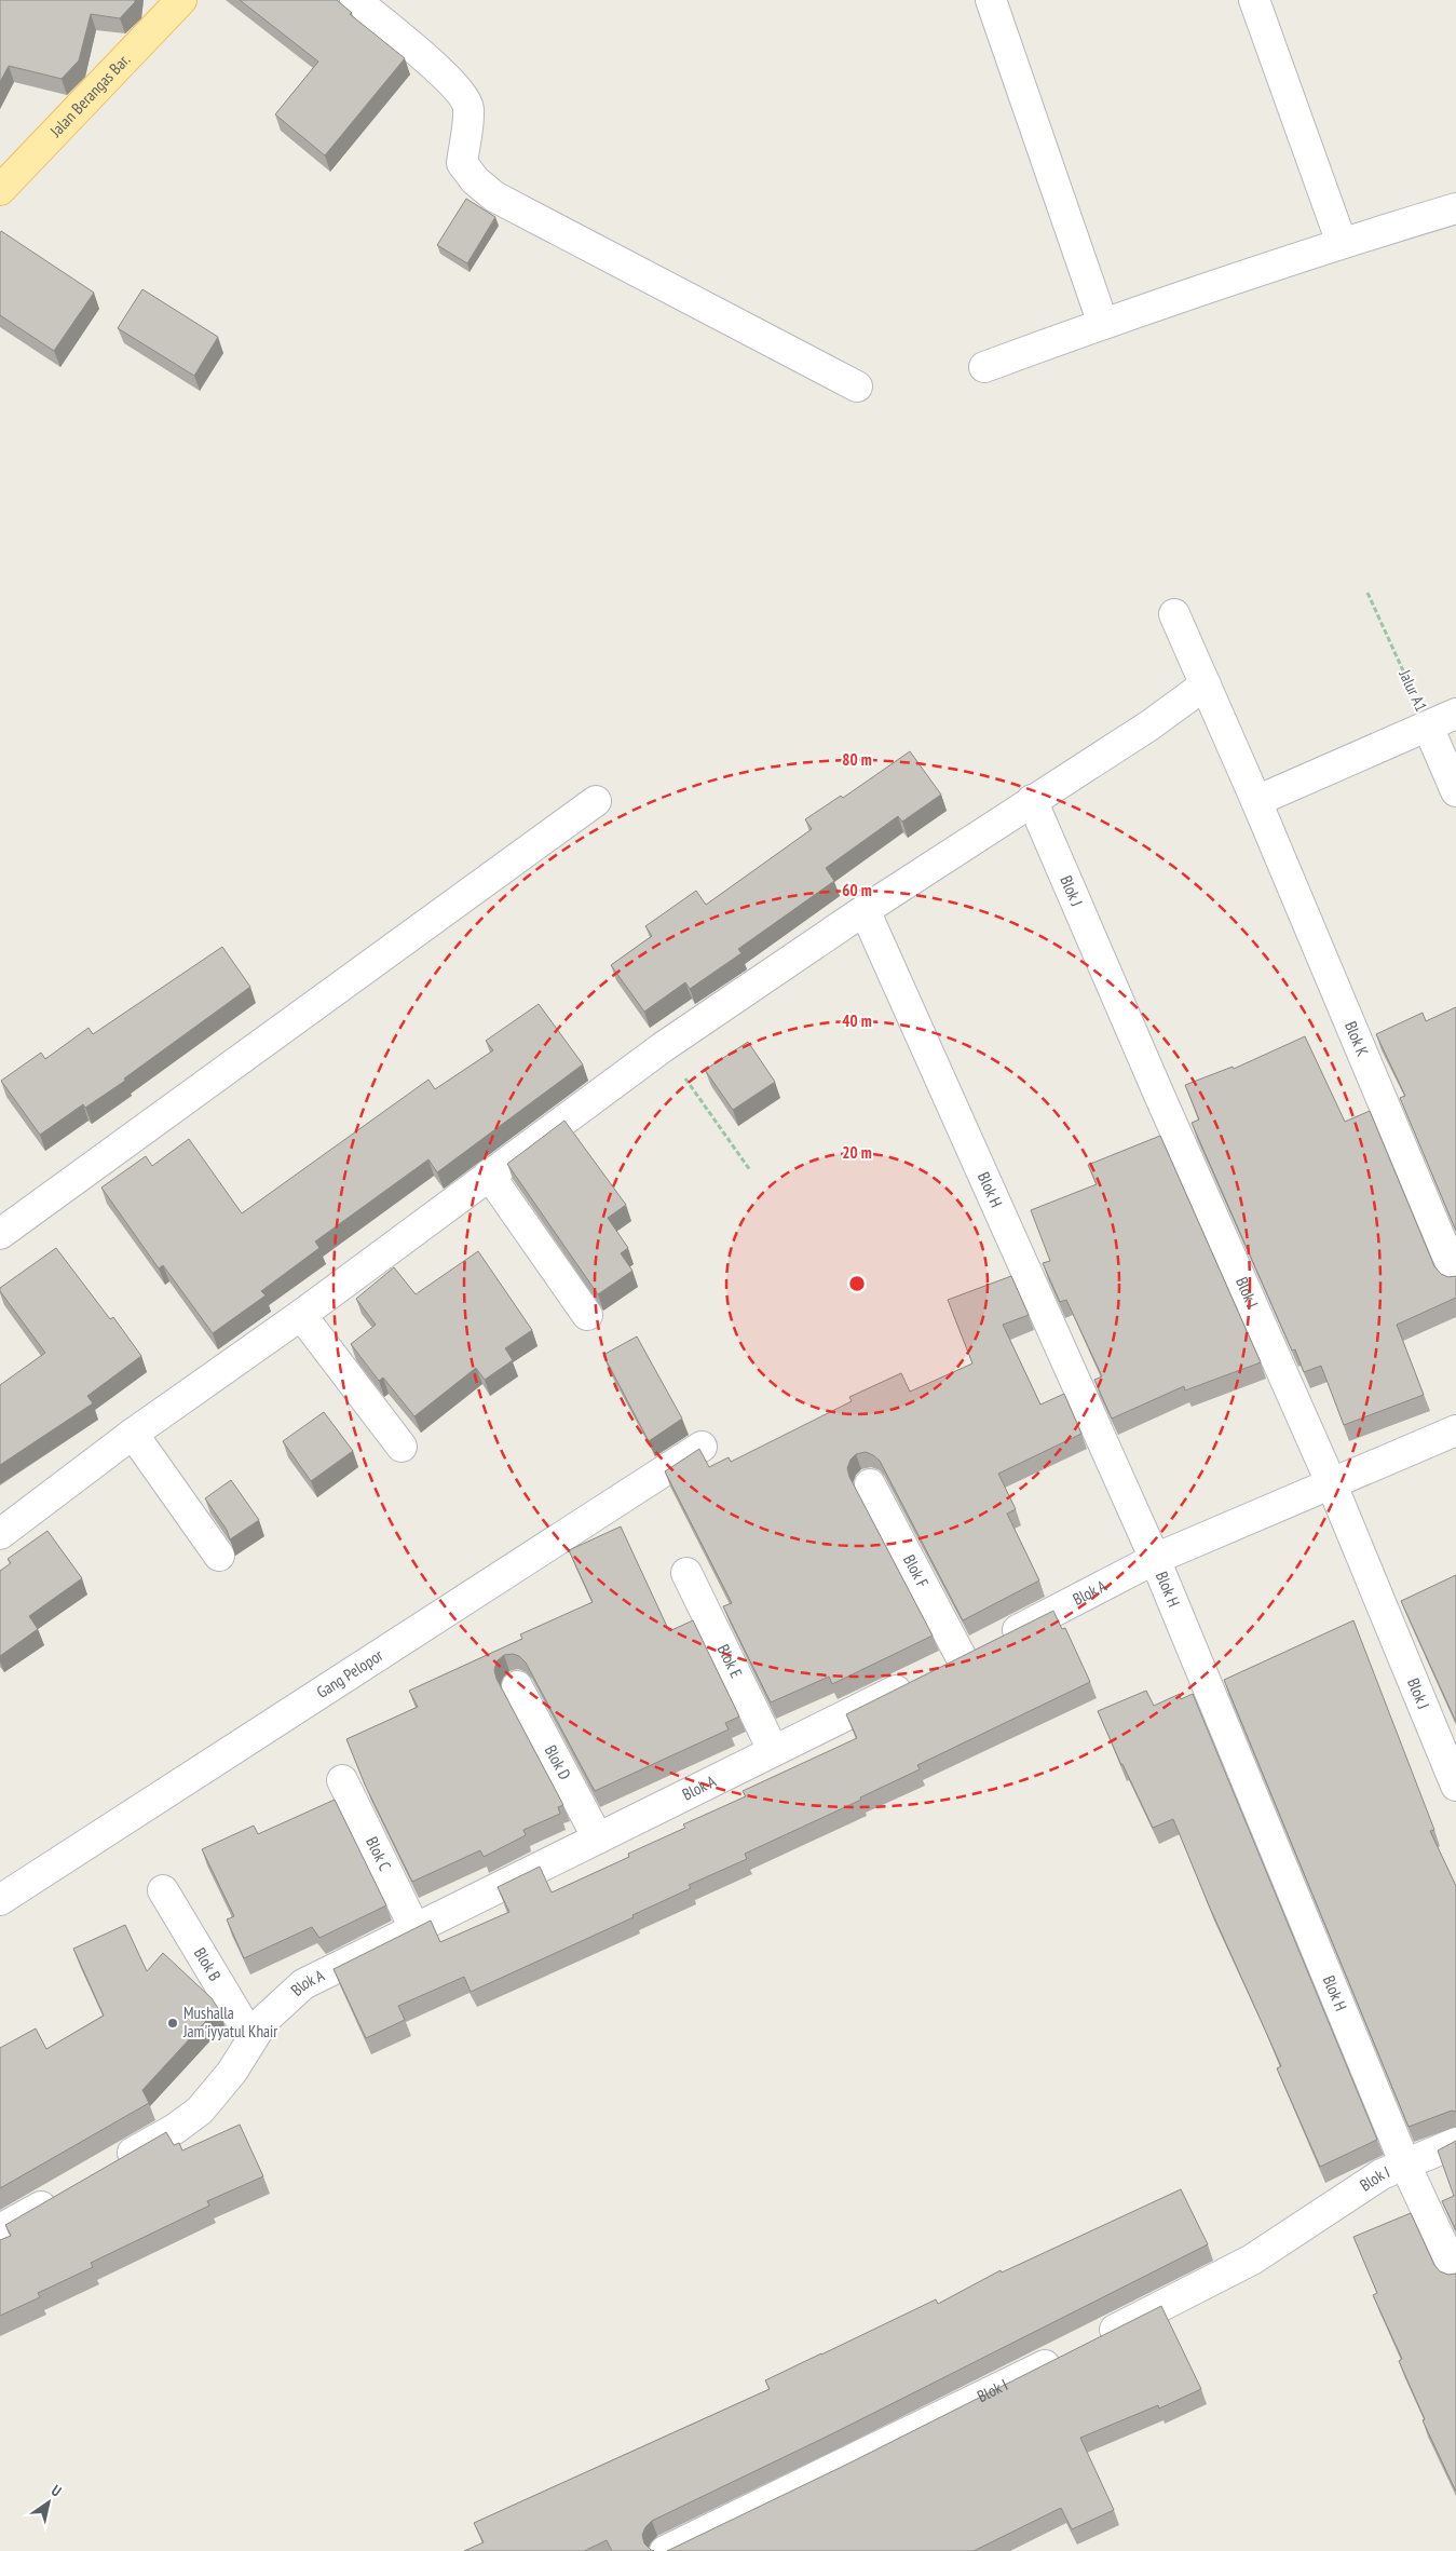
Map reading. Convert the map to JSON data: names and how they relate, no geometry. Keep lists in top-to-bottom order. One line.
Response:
{"streets":{"main road":["Jalan Berangas Bar."],"street":["Jalur A1","Blok J","Blok K","Blok H","Blok F","Blok A","Blok E","Gang Pelopor","Blok D","Blok C","Blok B","Blok I"]},"crossings":[["Blok J","Blok A"],["Blok H","Blok A"],["Blok H","Blok I"],["Blok F","Blok A"],["Blok A","Blok E"],["Blok A","Blok D"],["Blok A","Blok C"],["Blok A","Blok B"]],"places":["Mushalla Jam'iyyatul Khair"],"north":"top right","rings":["80 m","60 m","40 m","20 m"]}
